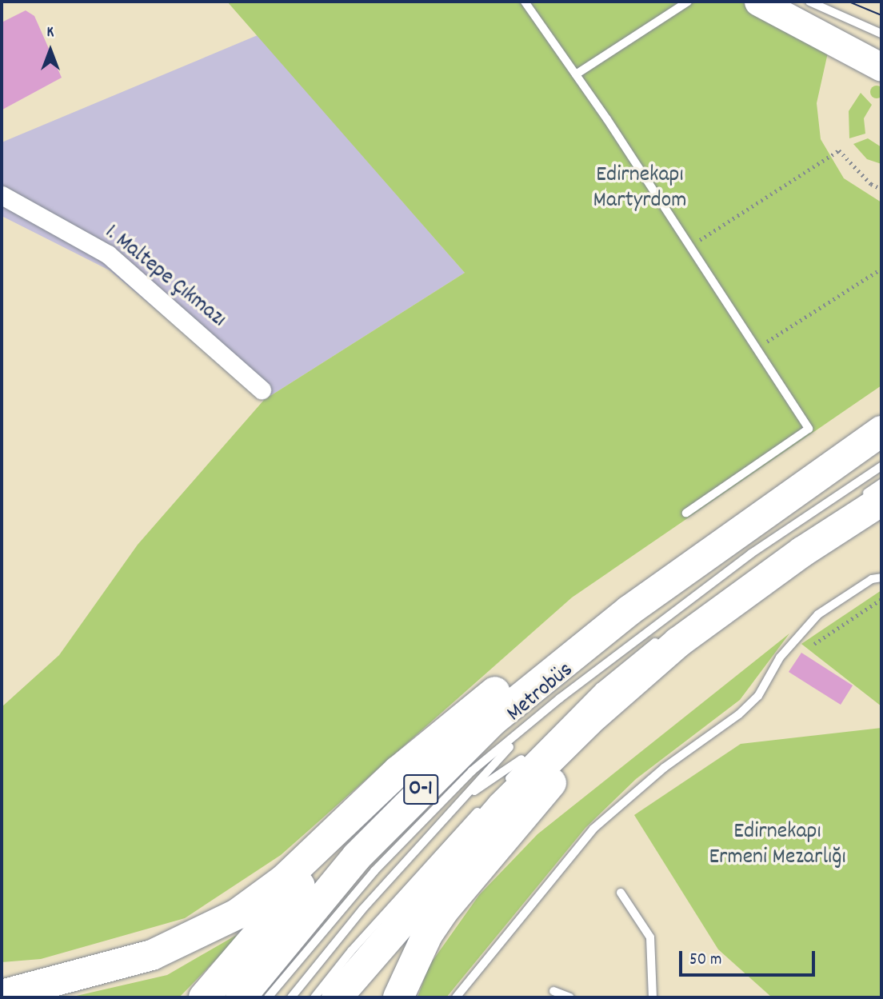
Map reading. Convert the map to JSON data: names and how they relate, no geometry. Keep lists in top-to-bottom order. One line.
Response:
{"streets":{"highway":["O-1"],"street":["1. Maltepe Çıkmazı"],"lane":["Metrobüs"]},"parks":["Edirnekapı Martyrdom","Edirnekapı Ermeni Mezarlığı"],"scale_bar":"50 m","north":"top"}
